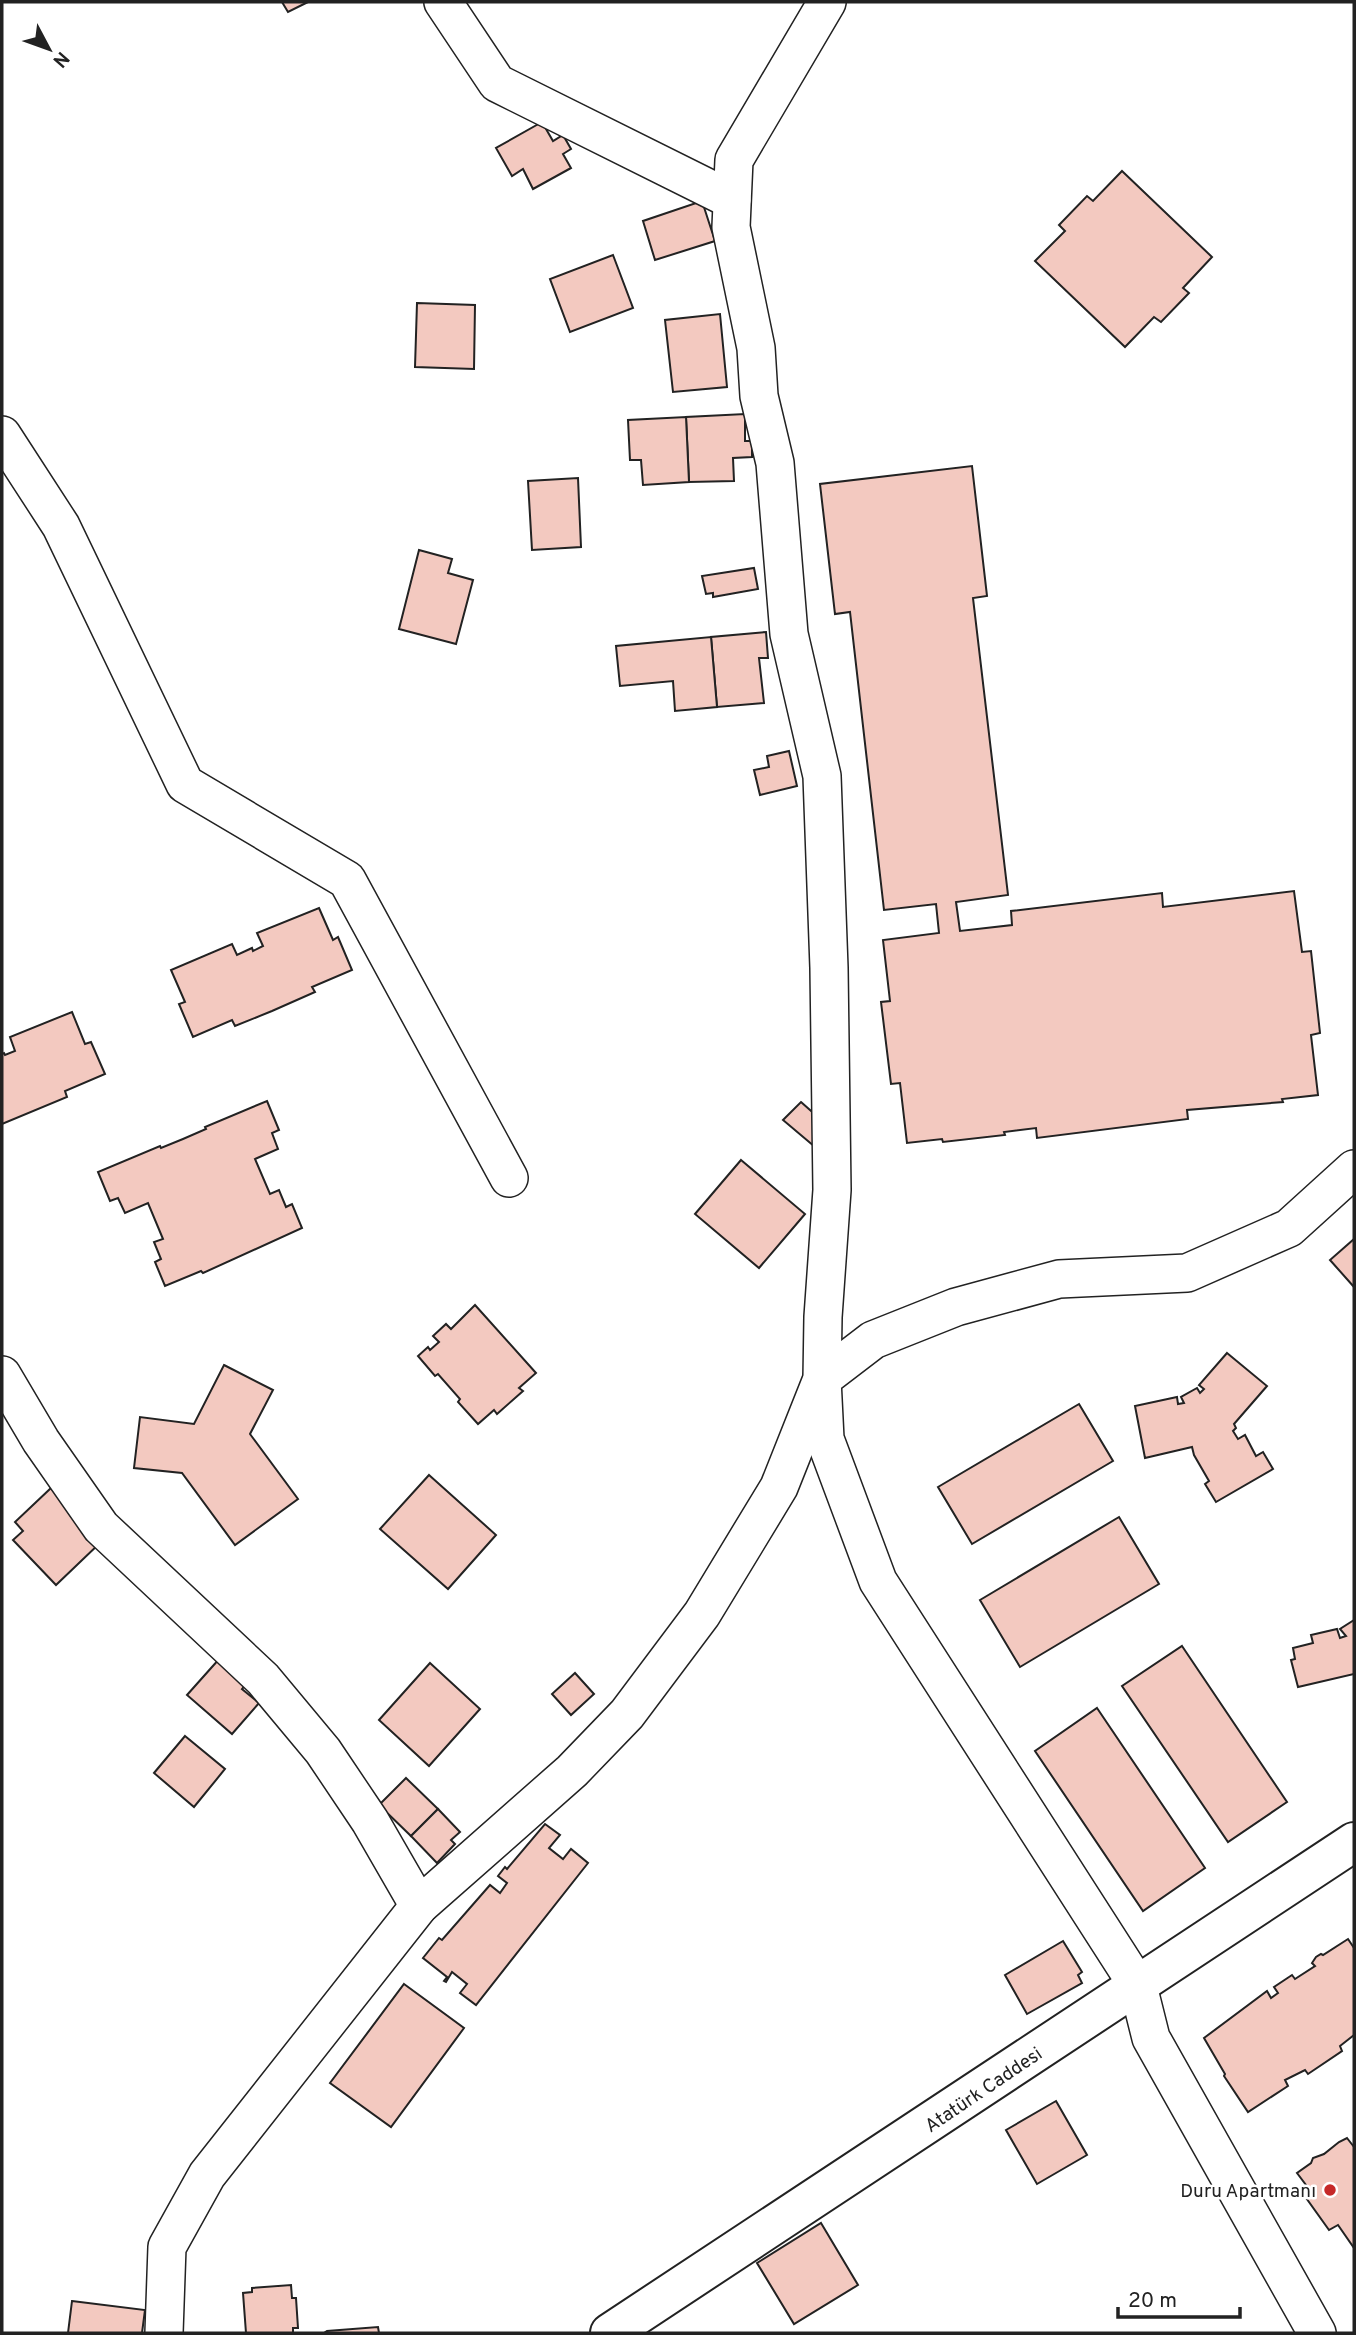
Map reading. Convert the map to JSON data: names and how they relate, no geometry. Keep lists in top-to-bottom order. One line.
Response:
{"streets":{"street":["Atatürk Caddesi"]},"places":["Duru Apartmanı"],"scale_bar":"20 m","north":"bottom right"}
